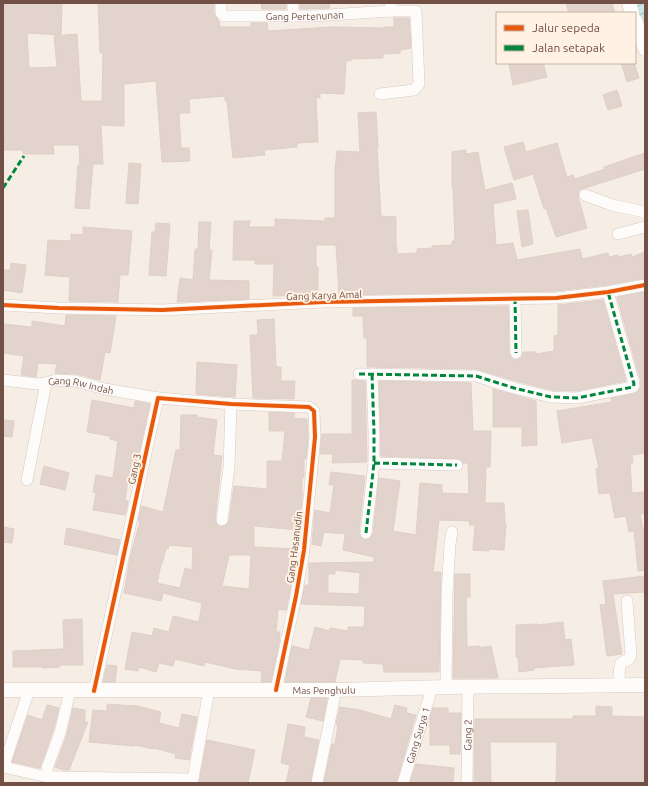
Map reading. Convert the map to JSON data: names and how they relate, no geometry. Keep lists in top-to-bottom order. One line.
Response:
{"streets":{"street":["Gang Pertenunan","Gang Karya Amal","Gang Rw Indah","Gang 3","Gang Hasanudin","Mas Penghulu","Gang Surya 1","Gang 2"]},"crossings":[["Gang Rw Indah","Gang 3"],["Gang 3","Mas Penghulu"],["Gang Hasanudin","Mas Penghulu"],["Mas Penghulu","Gang Surya 1"],["Mas Penghulu","Gang 2"]],"legend":["Jalur sepeda","Jalan setapak"]}
